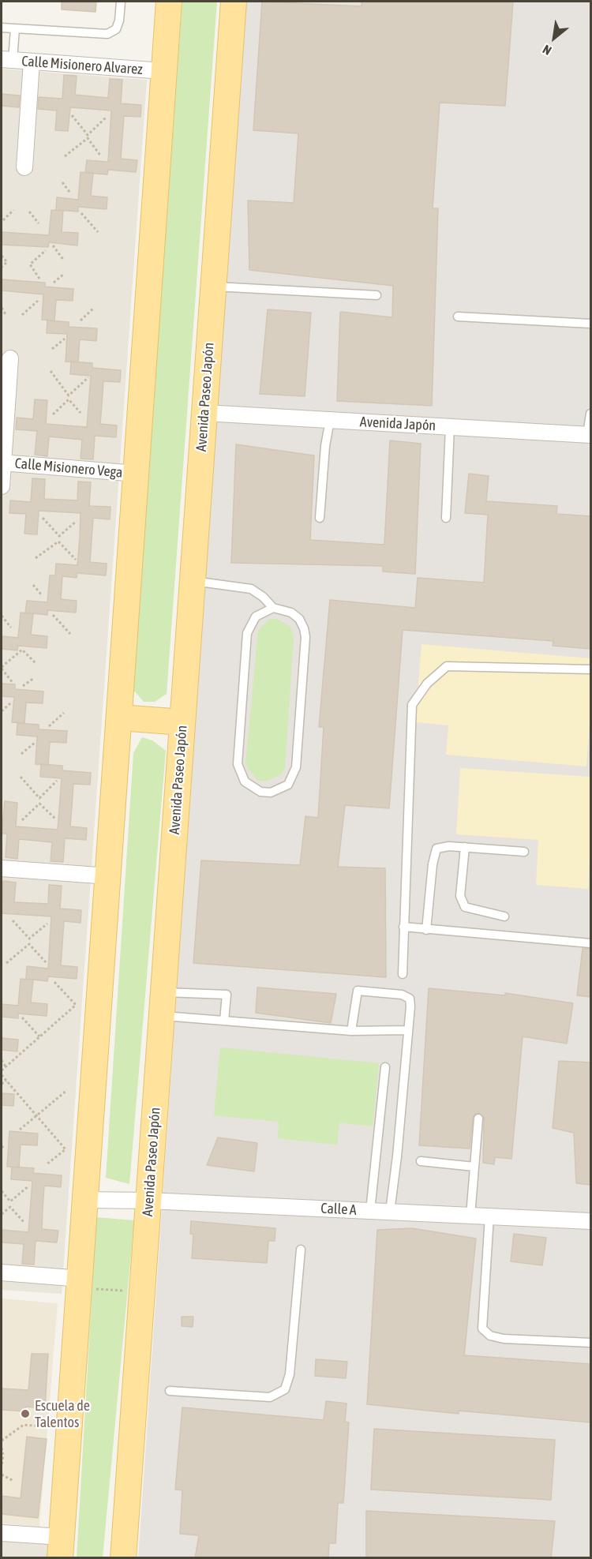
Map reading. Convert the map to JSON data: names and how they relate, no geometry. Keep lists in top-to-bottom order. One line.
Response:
{"streets":{"main road":["Avenida Paseo Japón"],"street":["Calle Misionero Alvarez","Avenida Japón","Calle Misionero Vega","Calle A"]},"crossings":[["Avenida Paseo Japón","Avenida Japón"],["Avenida Paseo Japón","Calle A"]],"places":["Escuela de Talentos"],"north":"bottom left"}
